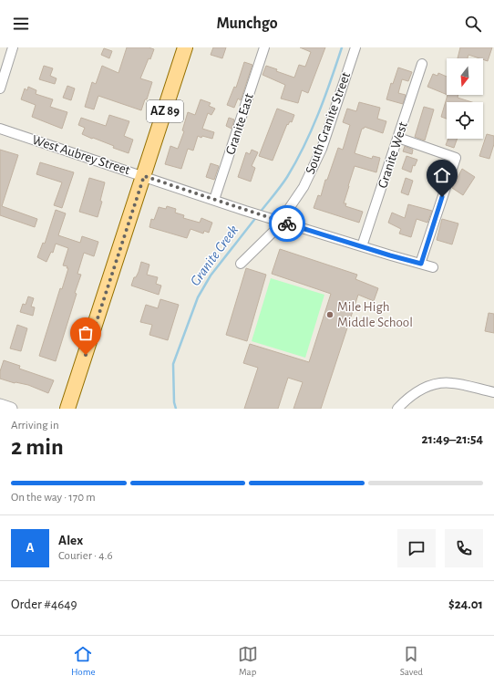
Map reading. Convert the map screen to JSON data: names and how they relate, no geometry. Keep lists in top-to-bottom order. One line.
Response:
{"streets":{"main road":["AZ 89"],"street":["South Granite Street","Granite East","West Aubrey Street","Granite West"]},"crossings":[["AZ 89","West Aubrey Street"],["South Granite Street","West Aubrey Street"],["Granite East","West Aubrey Street"],["West Aubrey Street","Granite West"]],"water":["Granite Creek"],"places":["Mile High Middle School"],"north":"bottom","page":{"header":"Munchgo","heading":["2 min","Arriving in","21:49–21:54"],"panel":["Alex","Courier · 4.6","Order #4649","$24.01"],"bar":"On the way · 170 m","round":"A","tabs":["Home","Map","Saved"]}}
